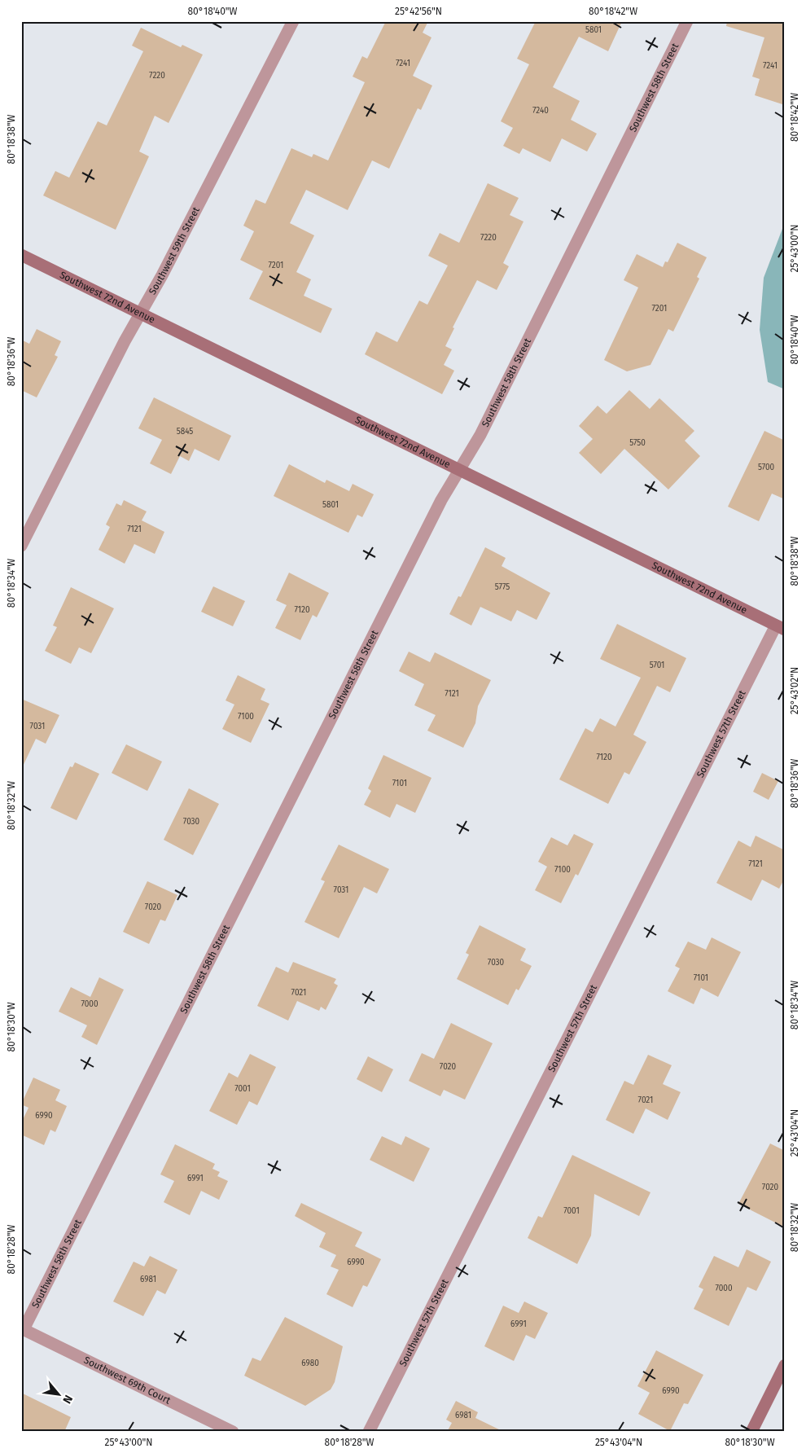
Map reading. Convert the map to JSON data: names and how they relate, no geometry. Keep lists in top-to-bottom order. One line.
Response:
{"streets":{"street":["Southwest 58th Street","Southwest 59th Street","Southwest 72nd Avenue","Southwest 57th Street","Southwest 69th Court"]},"crossings":[["Southwest 58th Street","Southwest 72nd Avenue"],["Southwest 58th Street","Southwest 69th Court"],["Southwest 59th Street","Southwest 72nd Avenue"],["Southwest 72nd Avenue","Southwest 57th Street"]],"house_numbers":["5801","7241","7241","7220","7240","7220","7201","7201","5845","5750","5700","5801","7121","5775","7120","5701","7121","7100","7031","7120","7101","7030","7121","7100","7031","7020","7030","7101","7021","7000","7020","7001","7021","6990","6991","7020","7001","6990","6981","7000","6991","6980","6990","6981"],"north":"bottom right","coordinates":["80°18'40\"W","25°42'56\"N","80°18'42\"W","80°18'38\"W","25°43'00\"N","80°18'36\"W","80°18'34\"W","25°43'02\"N","80°18'32\"W","80°18'30\"W","25°43'04\"N","80°18'28\"W"]}
